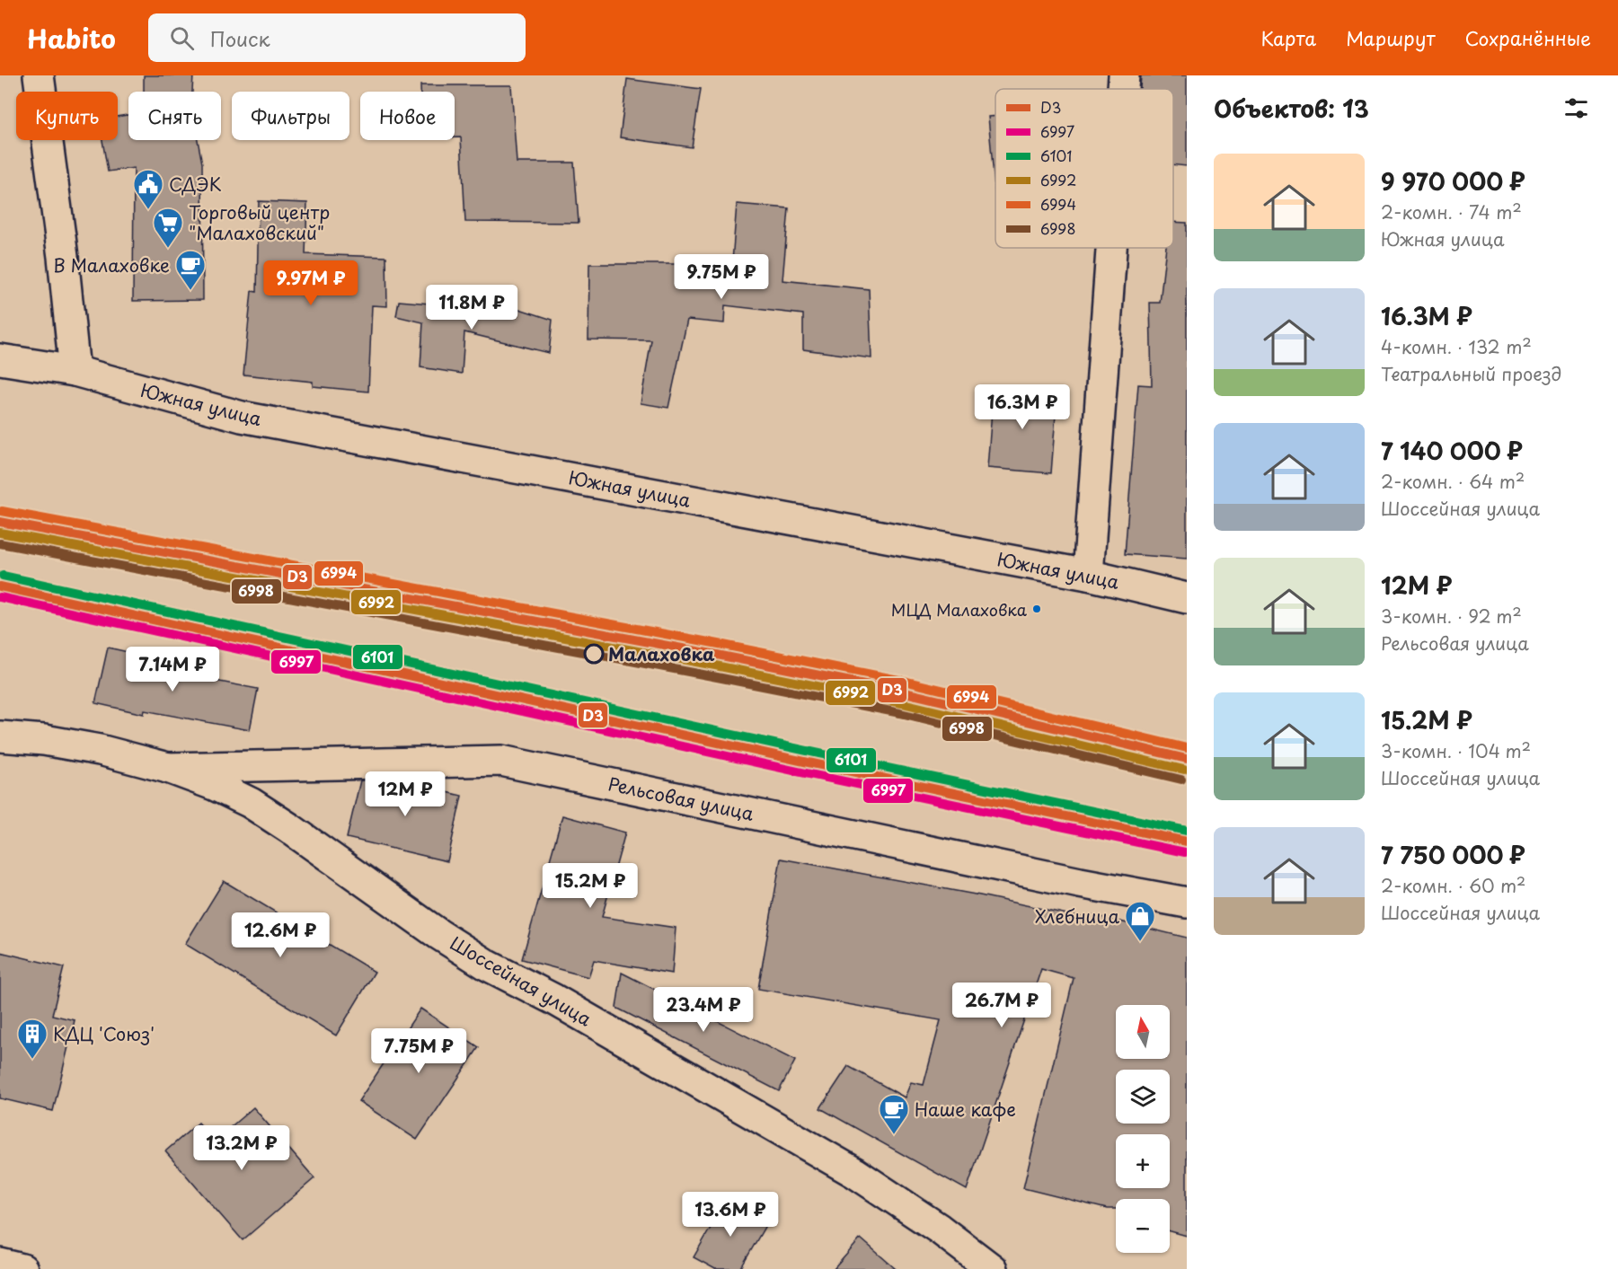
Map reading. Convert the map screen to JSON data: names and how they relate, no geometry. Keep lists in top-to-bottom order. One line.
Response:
{"streets":{"street":["Южная улица","Рельсовая улица","Шоссейная улица"]},"crossings":[["Рельсовая улица","Шоссейная улица"]],"places":{"public building":["СДЭК"],"supermarket":["Торговый центр \"Малаховский\""],"cafe":["В Малаховке","Наше кафе"],"other":["МЦД Малаховка","Малаховка"],"shop":["Хлебница"],"building":["КДЦ 'Союз'"]},"lines":["transit line 6994","transit line D3","transit line 6992","transit line 6998","transit line 6101","transit line 6997"],"legend":["D3","6997","6101","6992","6994","6998"],"north":"top","page":{"header":"Habito","search":"Поиск","nav":["Карта","Маршрут","Сохранённые"],"heading":"Объектов: 13","chip":["Купить","Снять","Фильтры","Новое"],"list":[{"name":"9 970 000 ₽","note":"2-комн. · 74 m² · Южная улица"},{"name":"16.3M ₽","note":"4-комн. · 132 m² · Театральный проезд"},{"name":"7 140 000 ₽","note":"2-комн. · 64 m² · Шоссейная улица"},{"name":"12M ₽","note":"3-комн. · 92 m² · Рельсовая улица"},{"name":"15.2M ₽","note":"3-комн. · 104 m² · Шоссейная улица"},{"name":"7 750 000 ₽","note":"2-комн. · 60 m² · Шоссейная улица"}],"price":["9.75M ₽","9.97M ₽","11.8M ₽","16.3M ₽","7.14M ₽","12M ₽","15.2M ₽","12.6M ₽","26.7M ₽","23.4M ₽","7.75M ₽","13.2M ₽","13.6M ₽"],"map_buttons":["+","−"]}}
